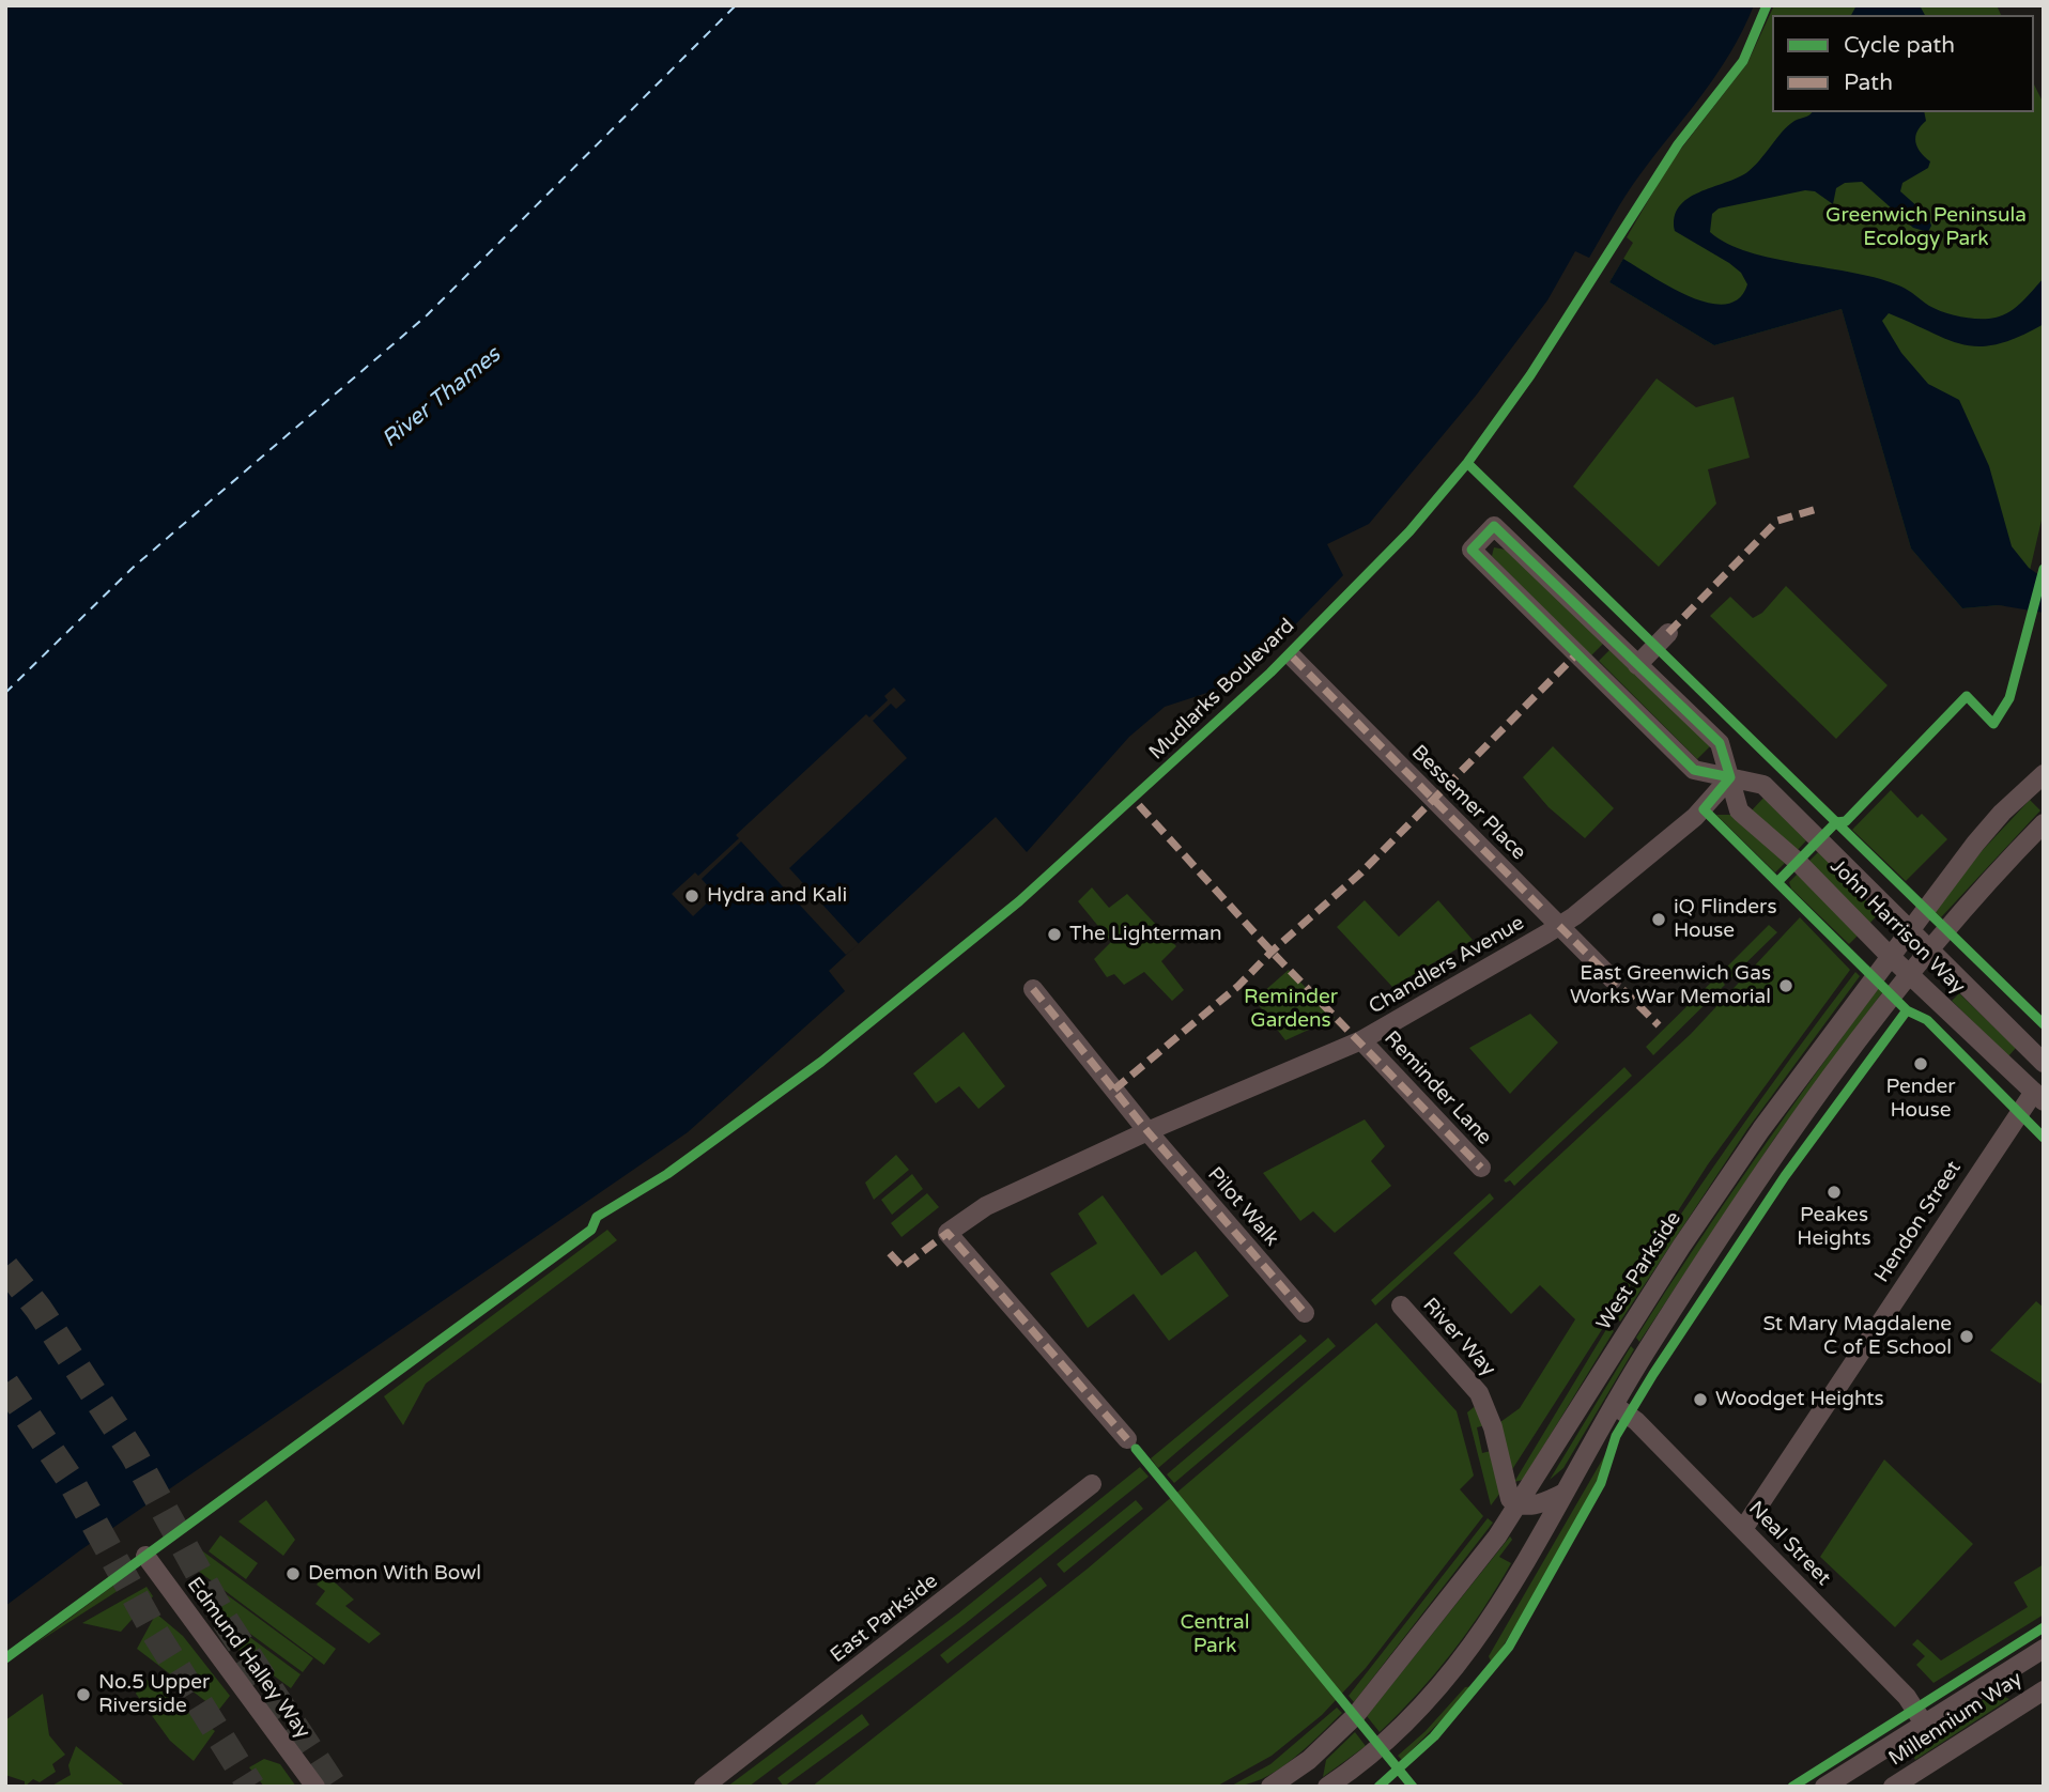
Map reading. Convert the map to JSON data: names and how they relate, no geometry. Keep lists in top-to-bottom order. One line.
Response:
{"streets":{"street":["Bessemer Place","John Harrison Way","Chandlers Avenue","Reminder Lane","Pilot Walk","Hendon Street","West Parkside","River Way","Neal Street","East Parkside","Edmund Halley Way","Millennium Way"],"cycle path":["Mudlarks Boulevard"]},"crossings":[["Bessemer Place","Chandlers Avenue"],["John Harrison Way","Chandlers Avenue"],["John Harrison Way","Hendon Street"],["John Harrison Way","West Parkside"],["Chandlers Avenue","Reminder Lane"],["Chandlers Avenue","Pilot Walk"],["Hendon Street","Neal Street"],["West Parkside","River Way"],["Neal Street","Millennium Way"]],"water":["River Thames"],"parks":["Greenwich Peninsula Ecology Park","Reminder Gardens","Central Park"],"places":["Hydra and Kali","iQ Flinders House","The Lighterman","East Greenwich Gas Works War Memorial","Pender House","Peakes Heights","St Mary Magdalene C of E School","Woodget Heights","Demon With Bowl","No.5 Upper Riverside"],"legend":["Cycle path","Path"]}
